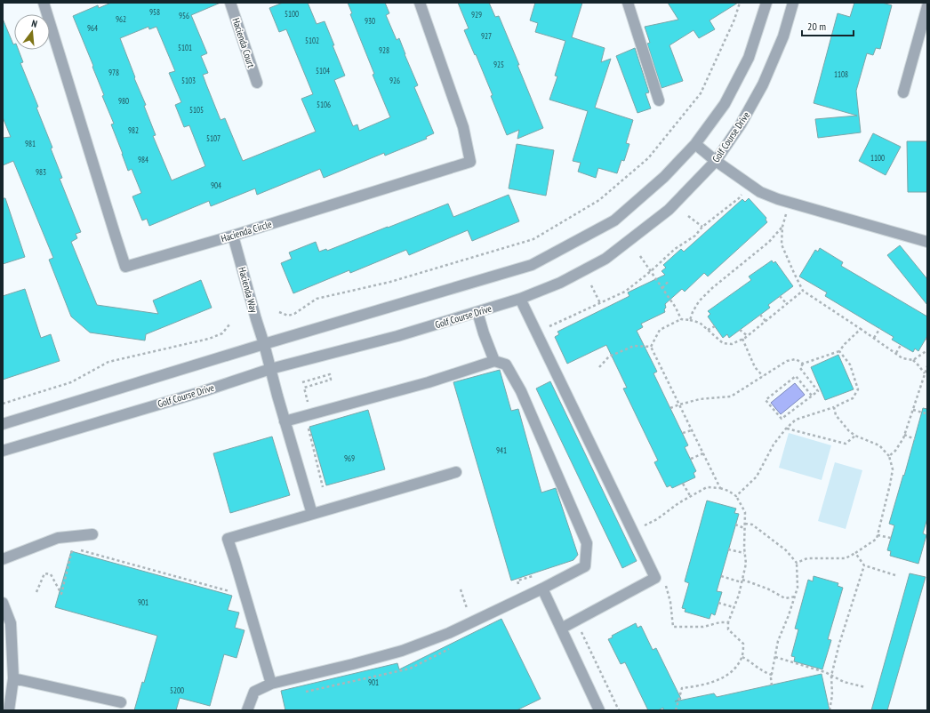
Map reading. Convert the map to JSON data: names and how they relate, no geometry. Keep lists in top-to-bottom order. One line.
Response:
{"streets":{"street":["Hacienda Court","Golf Course Drive","Hacienda Circle","Hacienda Way"]},"crossings":[["Golf Course Drive","Hacienda Way"],["Hacienda Circle","Hacienda Way"]],"house_numbers":["958","5100","929","956","962","930","964","927","5102","5101","928","925","5104","978","1108","5103","926","980","5106","5105","982","5107","981","1100","984","983","904","941","969","901","901","5200"],"scale_bar":"20 m","north":"top"}
